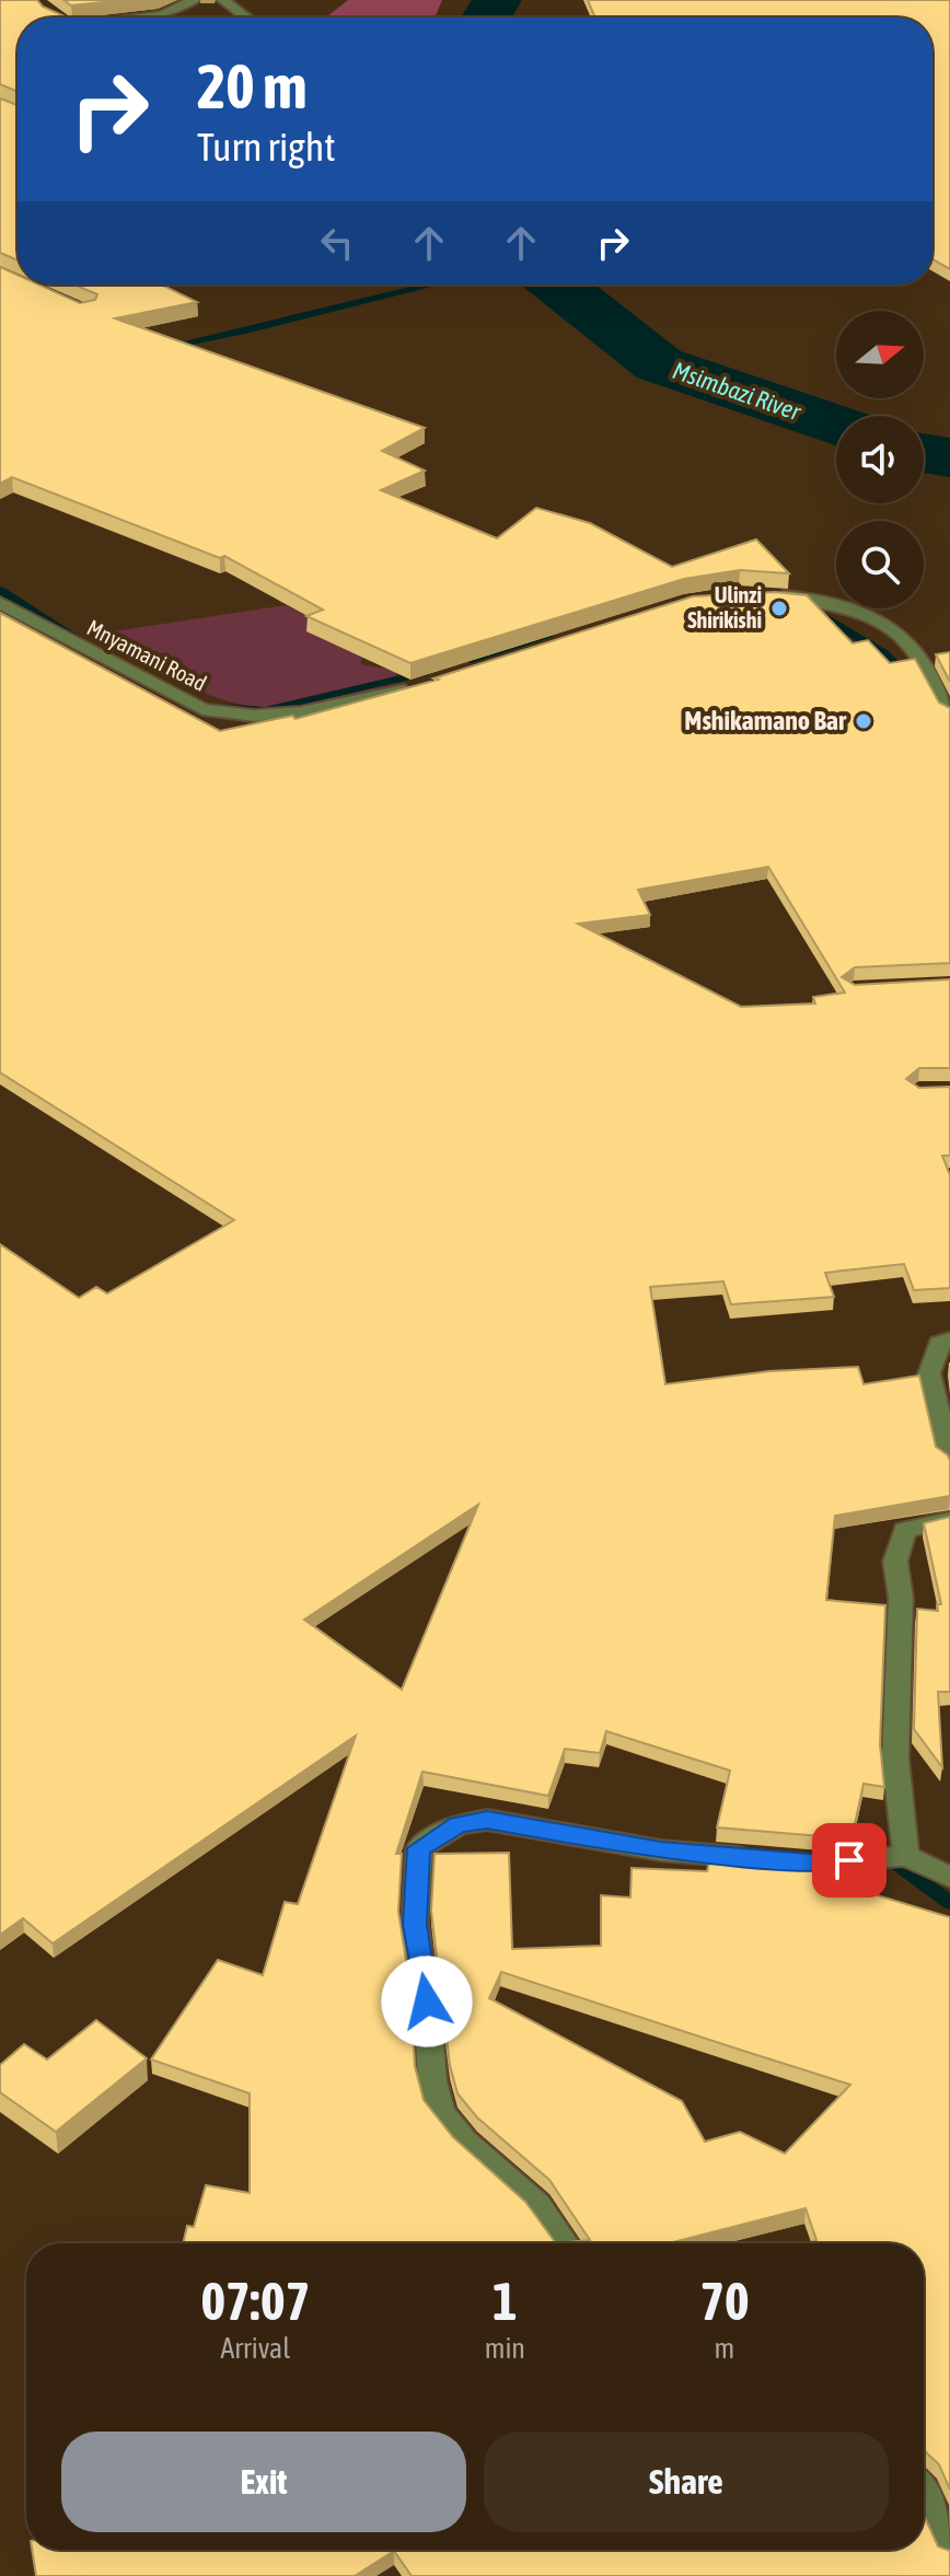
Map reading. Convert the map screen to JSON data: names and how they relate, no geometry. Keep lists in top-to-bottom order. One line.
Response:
{"streets":{"street":["Mnyamani Road"]},"water":["Msimbazi River"],"places":["Ulinzi Shirikishi","Mshikamano Bar"],"north":"right","page":{"turn":["20 m","Turn right"],"eta":["07:07","Arrival","1","min","70","m"],"buttons":["Exit","Share"]}}
